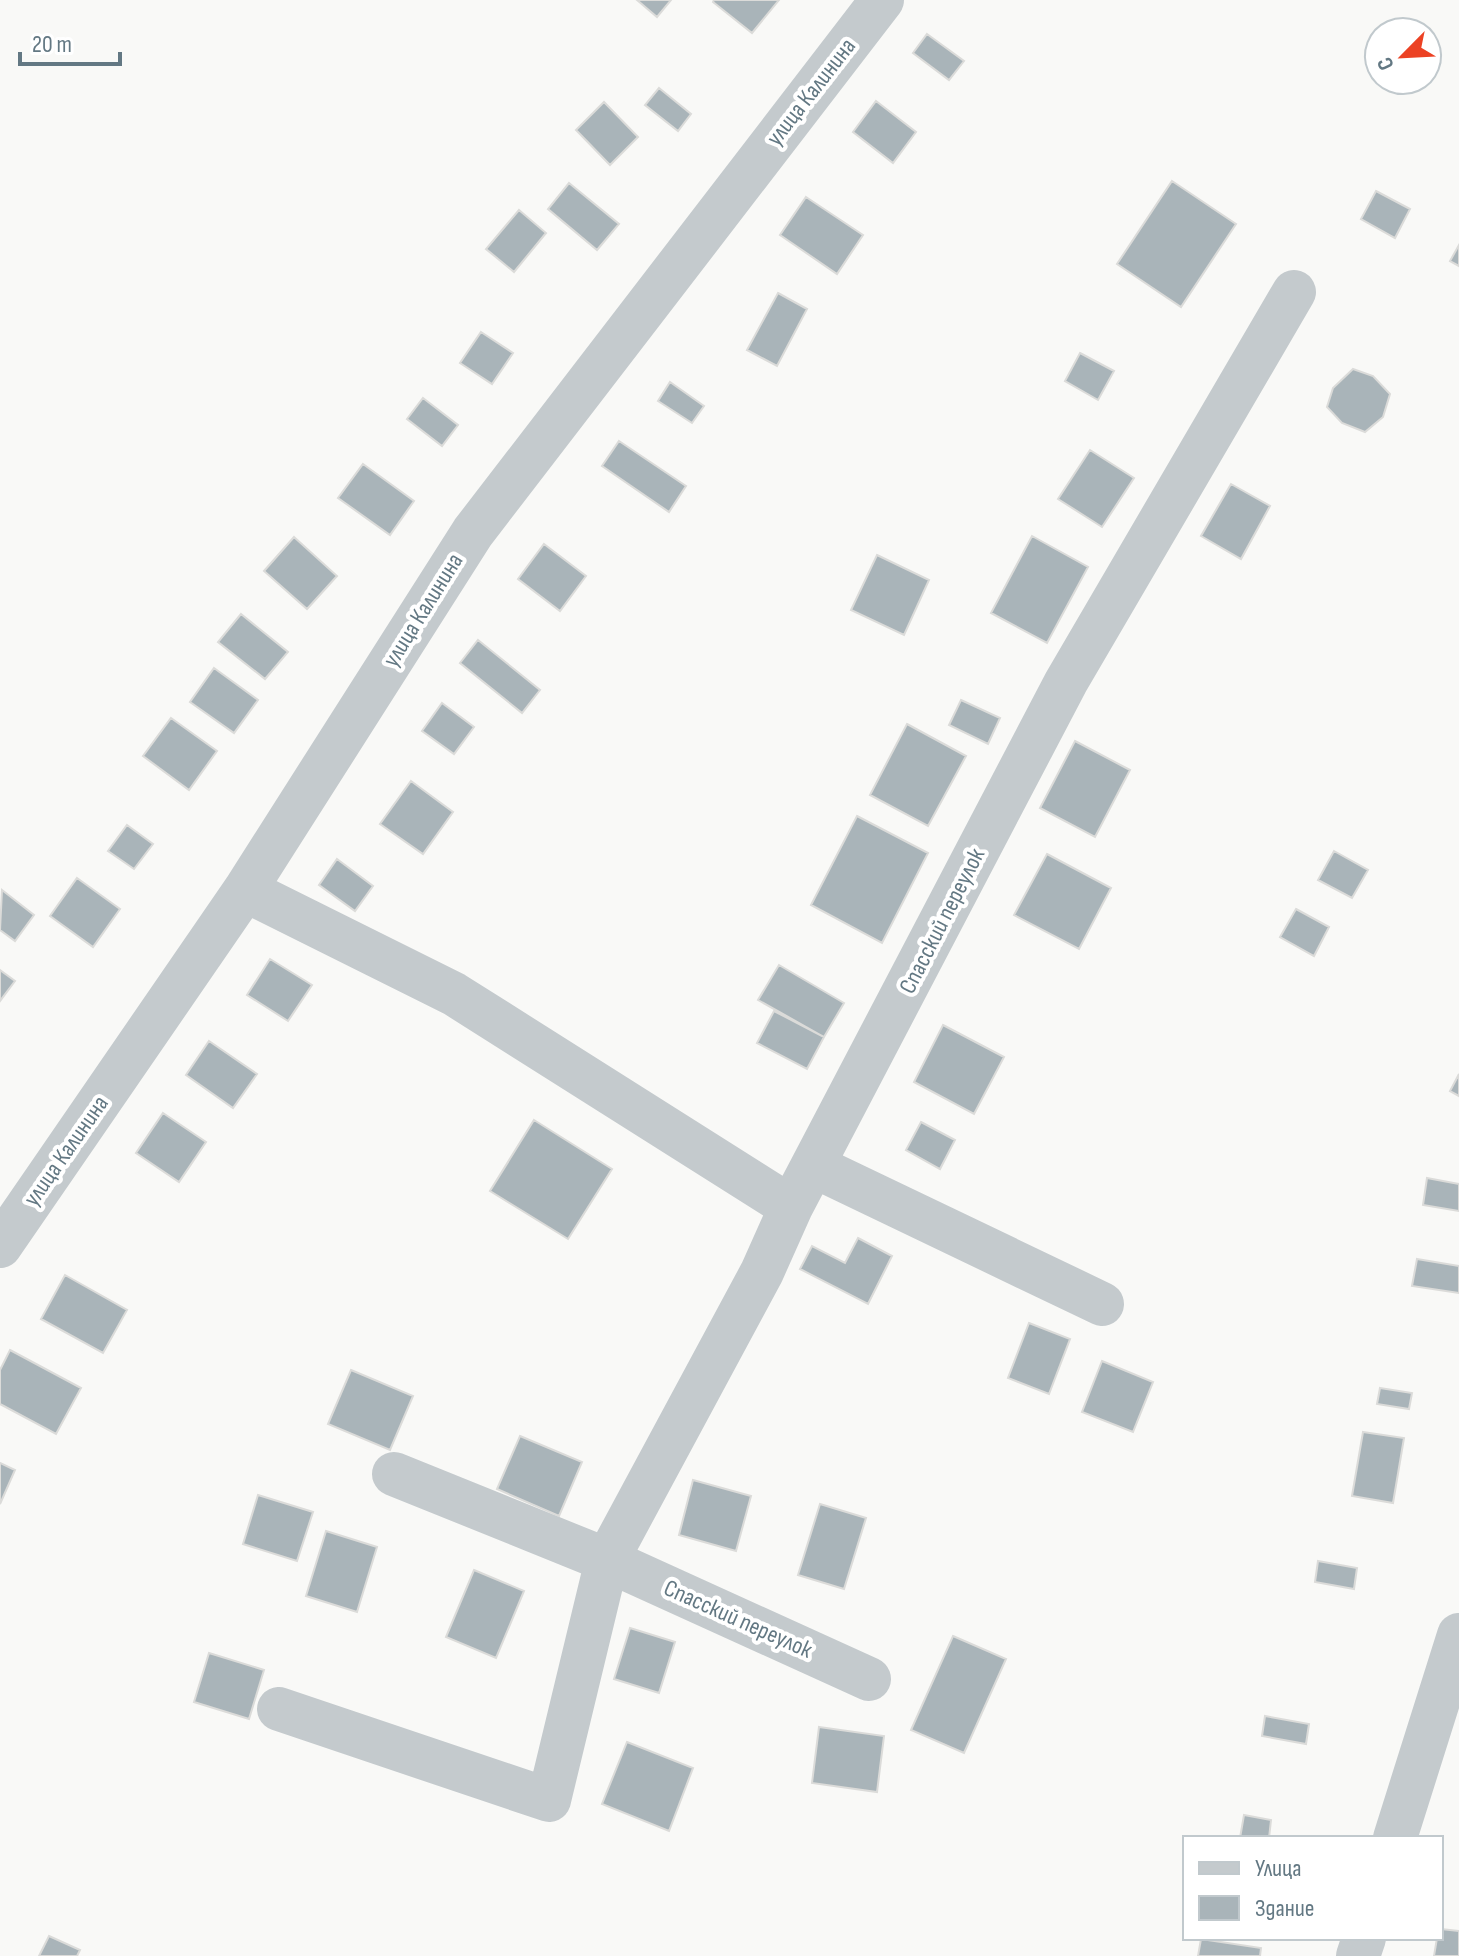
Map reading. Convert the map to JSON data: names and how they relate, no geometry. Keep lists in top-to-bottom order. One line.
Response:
{"streets":{"street":["улица Калинина","Спасский переулок"]},"legend":["Улица","Здание"],"scale_bar":"20 m","north":"bottom left"}
